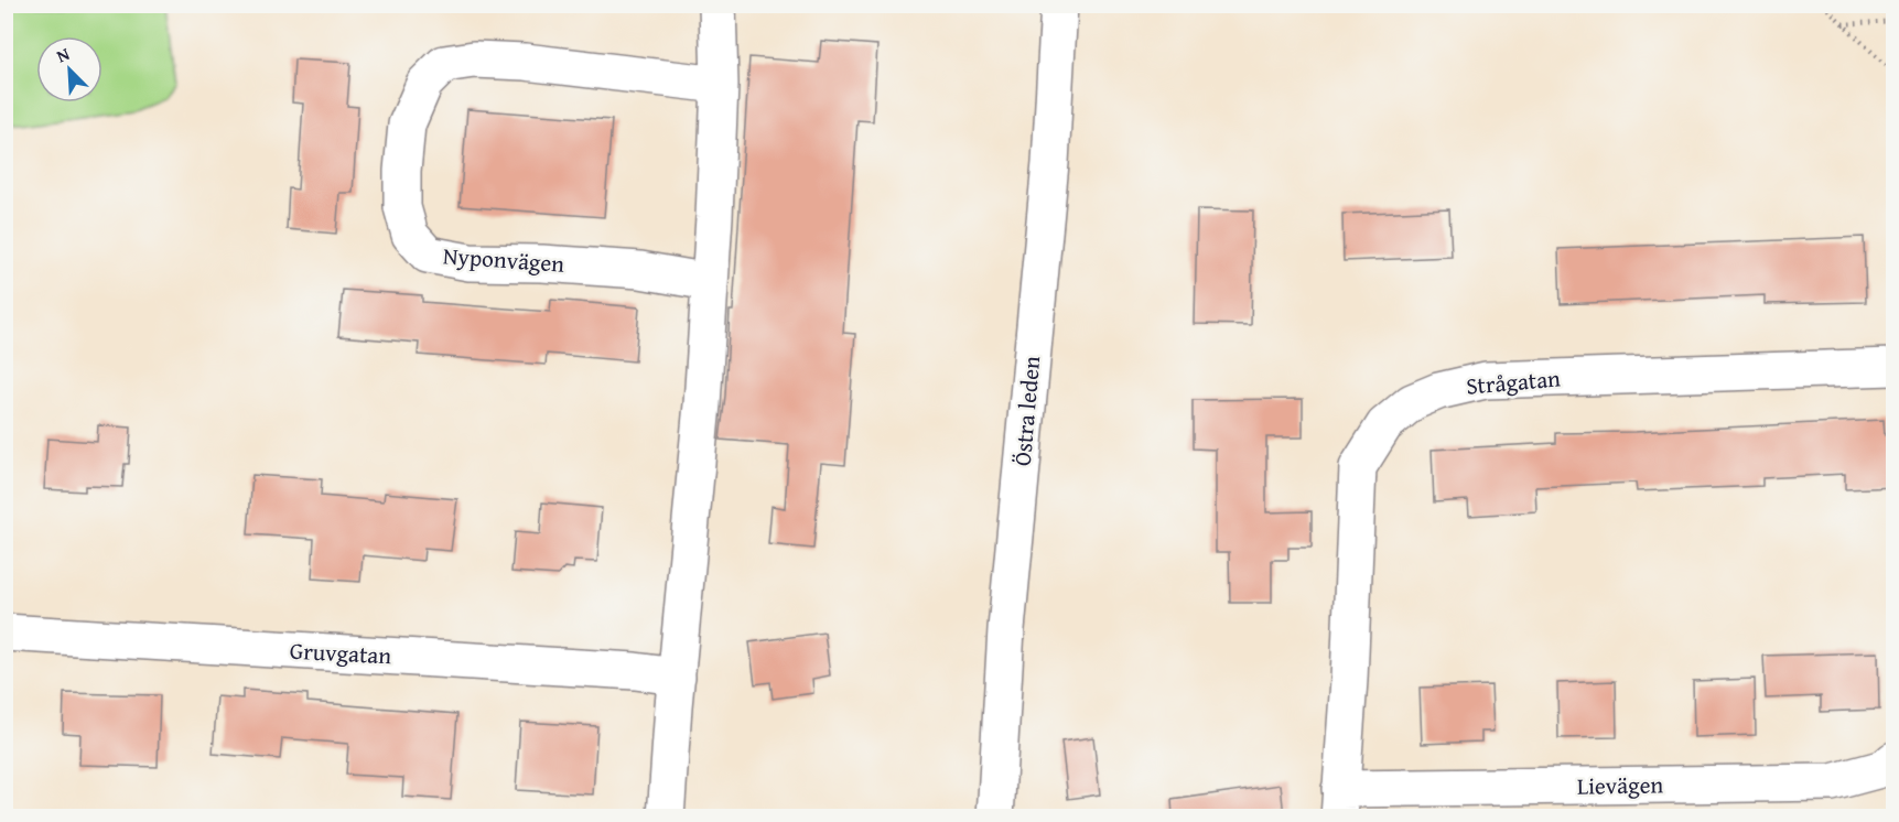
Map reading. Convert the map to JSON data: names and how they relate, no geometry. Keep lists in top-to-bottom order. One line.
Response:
{"streets":{"street":["Nyponvägen","Strågatan","Östra leden","Gruvgatan","Lievägen"]},"crossings":[["Strågatan","Lievägen"]],"north":"top left"}
